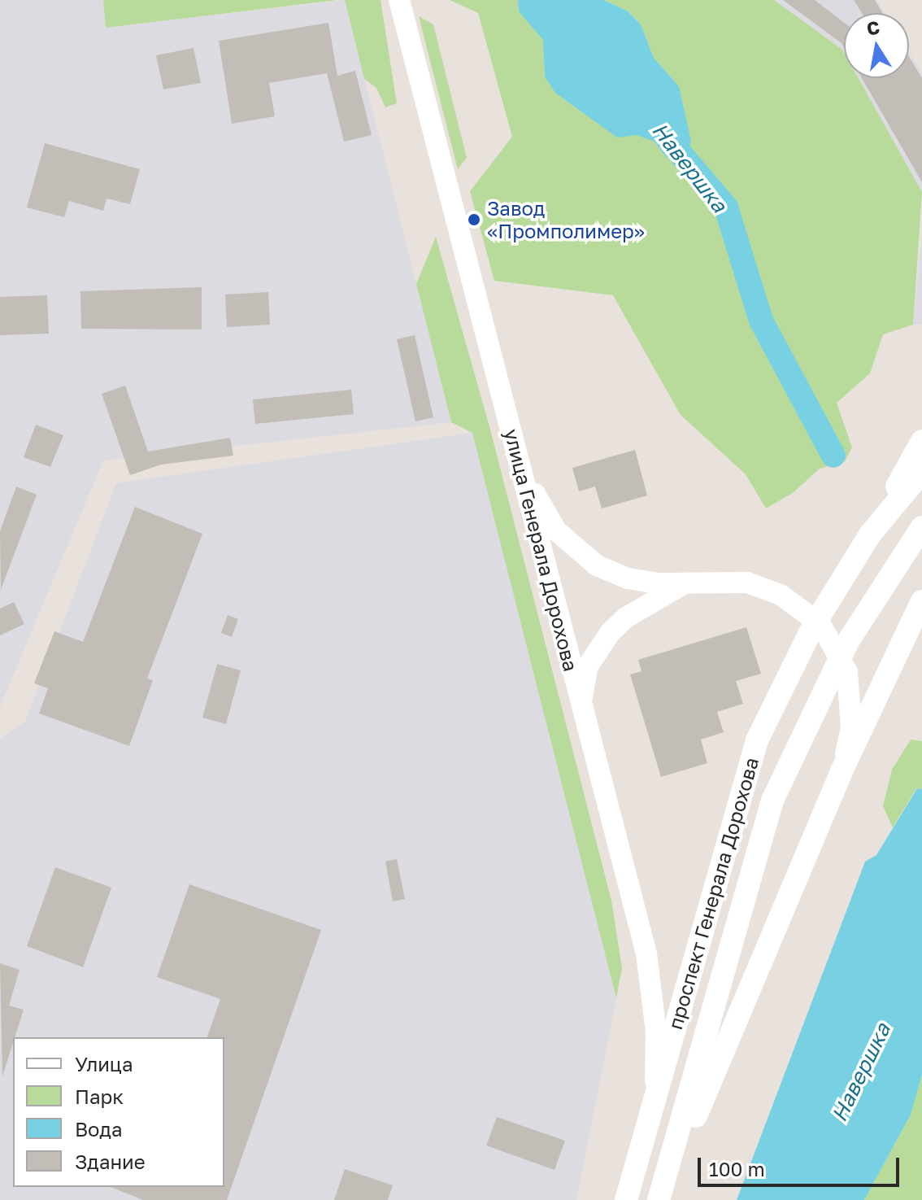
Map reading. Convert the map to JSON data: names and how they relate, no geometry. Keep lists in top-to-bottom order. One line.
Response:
{"streets":{"main road":["проспект Генерала Дорохова"],"street":["улица Генерала Дорохова"]},"crossings":[["улица Генерала Дорохова","проспект Генерала Дорохова"]],"water":["Навершка"],"places":["Завод «Промполимер»"],"legend":["Улица","Парк","Вода","Здание"],"scale_bar":"100 m","north":"top"}
